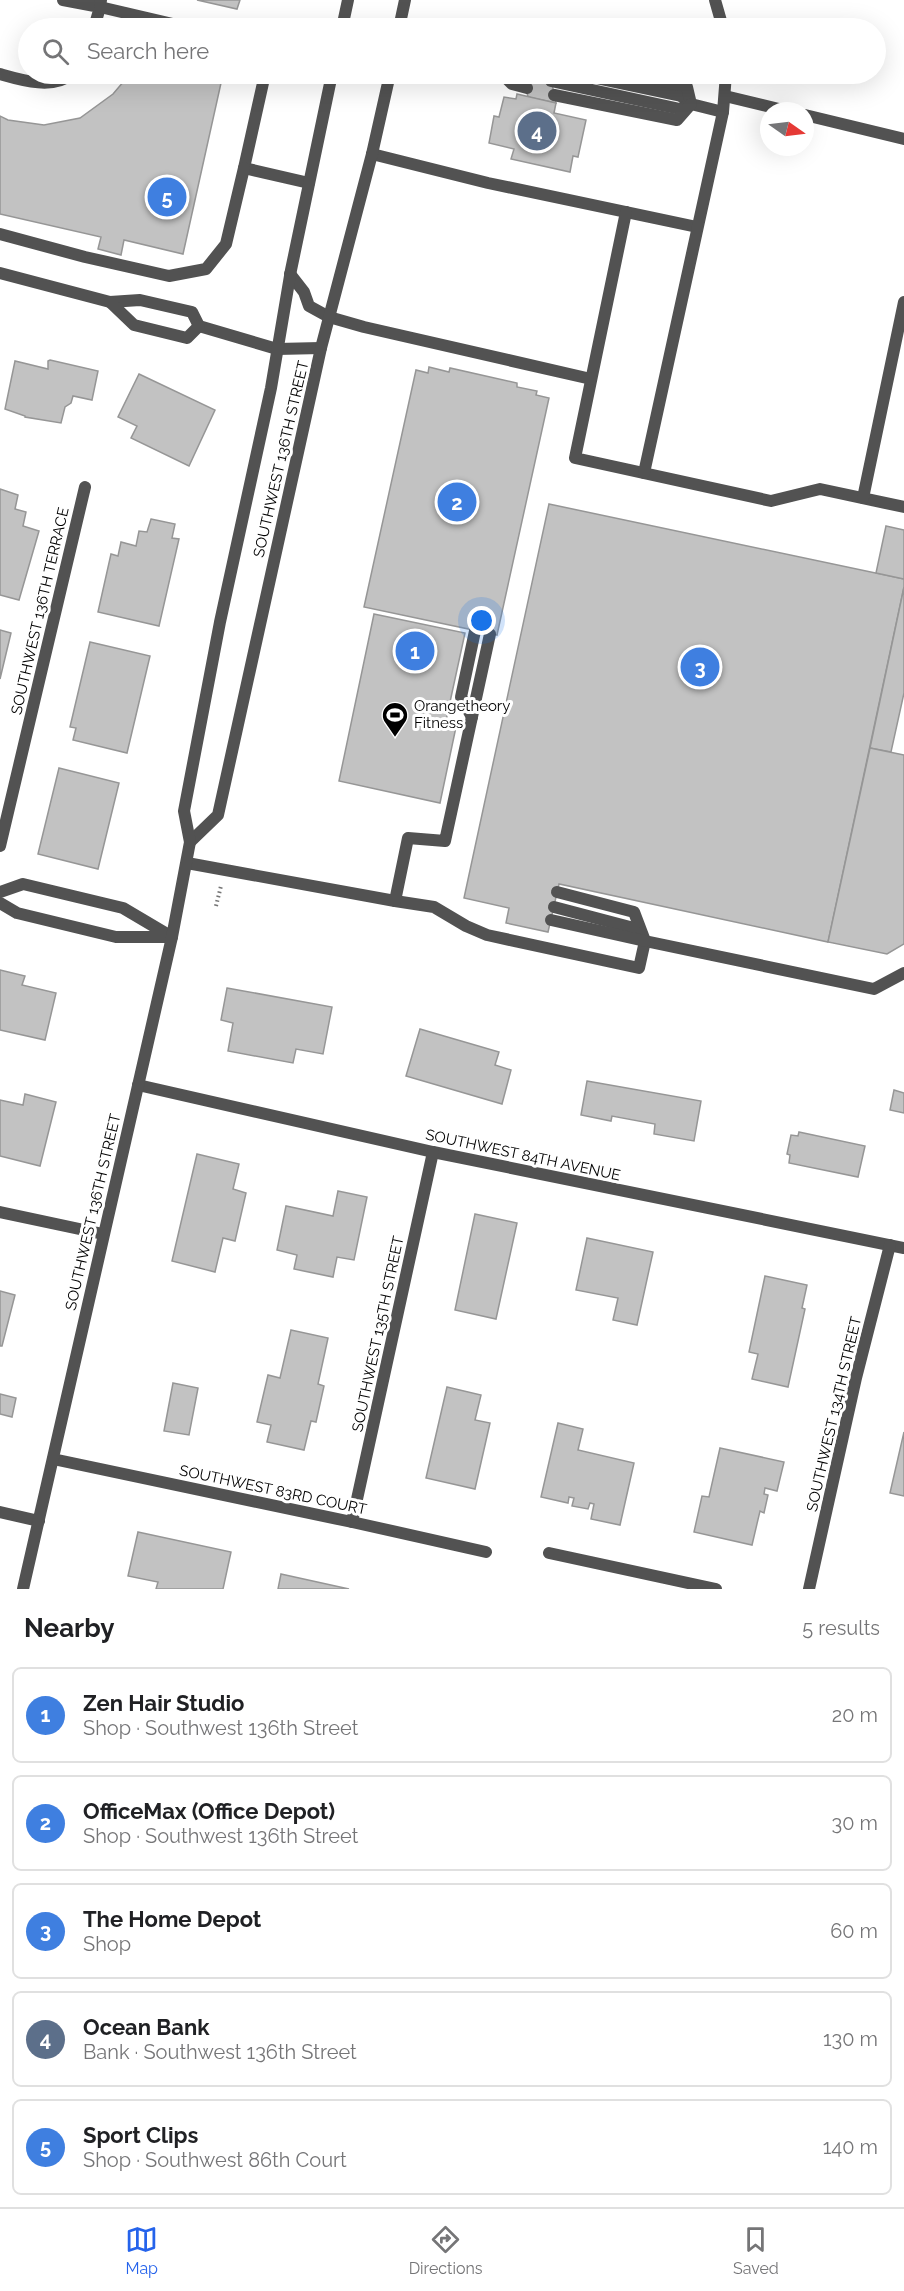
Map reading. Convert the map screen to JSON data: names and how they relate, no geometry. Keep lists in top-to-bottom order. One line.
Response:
{"streets":{"street":["SOUTHWEST 136TH STREET","SOUTHWEST 136TH TERRACE","SOUTHWEST 84TH AVENUE","SOUTHWEST 135TH STREET","SOUTHWEST 134TH STREET","SOUTHWEST 83RD COURT"]},"crossings":[["SOUTHWEST 136TH STREET","SOUTHWEST 84TH AVENUE"],["SOUTHWEST 136TH STREET","SOUTHWEST 83RD COURT"],["SOUTHWEST 84TH AVENUE","SOUTHWEST 135TH STREET"],["SOUTHWEST 84TH AVENUE","SOUTHWEST 134TH STREET"],["SOUTHWEST 135TH STREET","SOUTHWEST 83RD COURT"]],"places":{"sports":["Orangetheory Fitness"]},"north":"right","page":{"search":"Search here","pins":["4","5","2","1","3"],"heading":["Nearby","5 results"],"list":[{"mark":"1","name":"Zen Hair Studio","note":"Shop · Southwest 136th Street","value":"20 m"},{"mark":"2","name":"OfficeMax (Office Depot)","note":"Shop · Southwest 136th Street","value":"30 m"},{"mark":"3","name":"The Home Depot","note":"Shop","value":"60 m"},{"mark":"4","name":"Ocean Bank","note":"Bank · Southwest 136th Street","value":"130 m"},{"mark":"5","name":"Sport Clips","note":"Shop · Southwest 86th Court","value":"140 m"}],"nav":["Map","Directions","Saved"]}}
